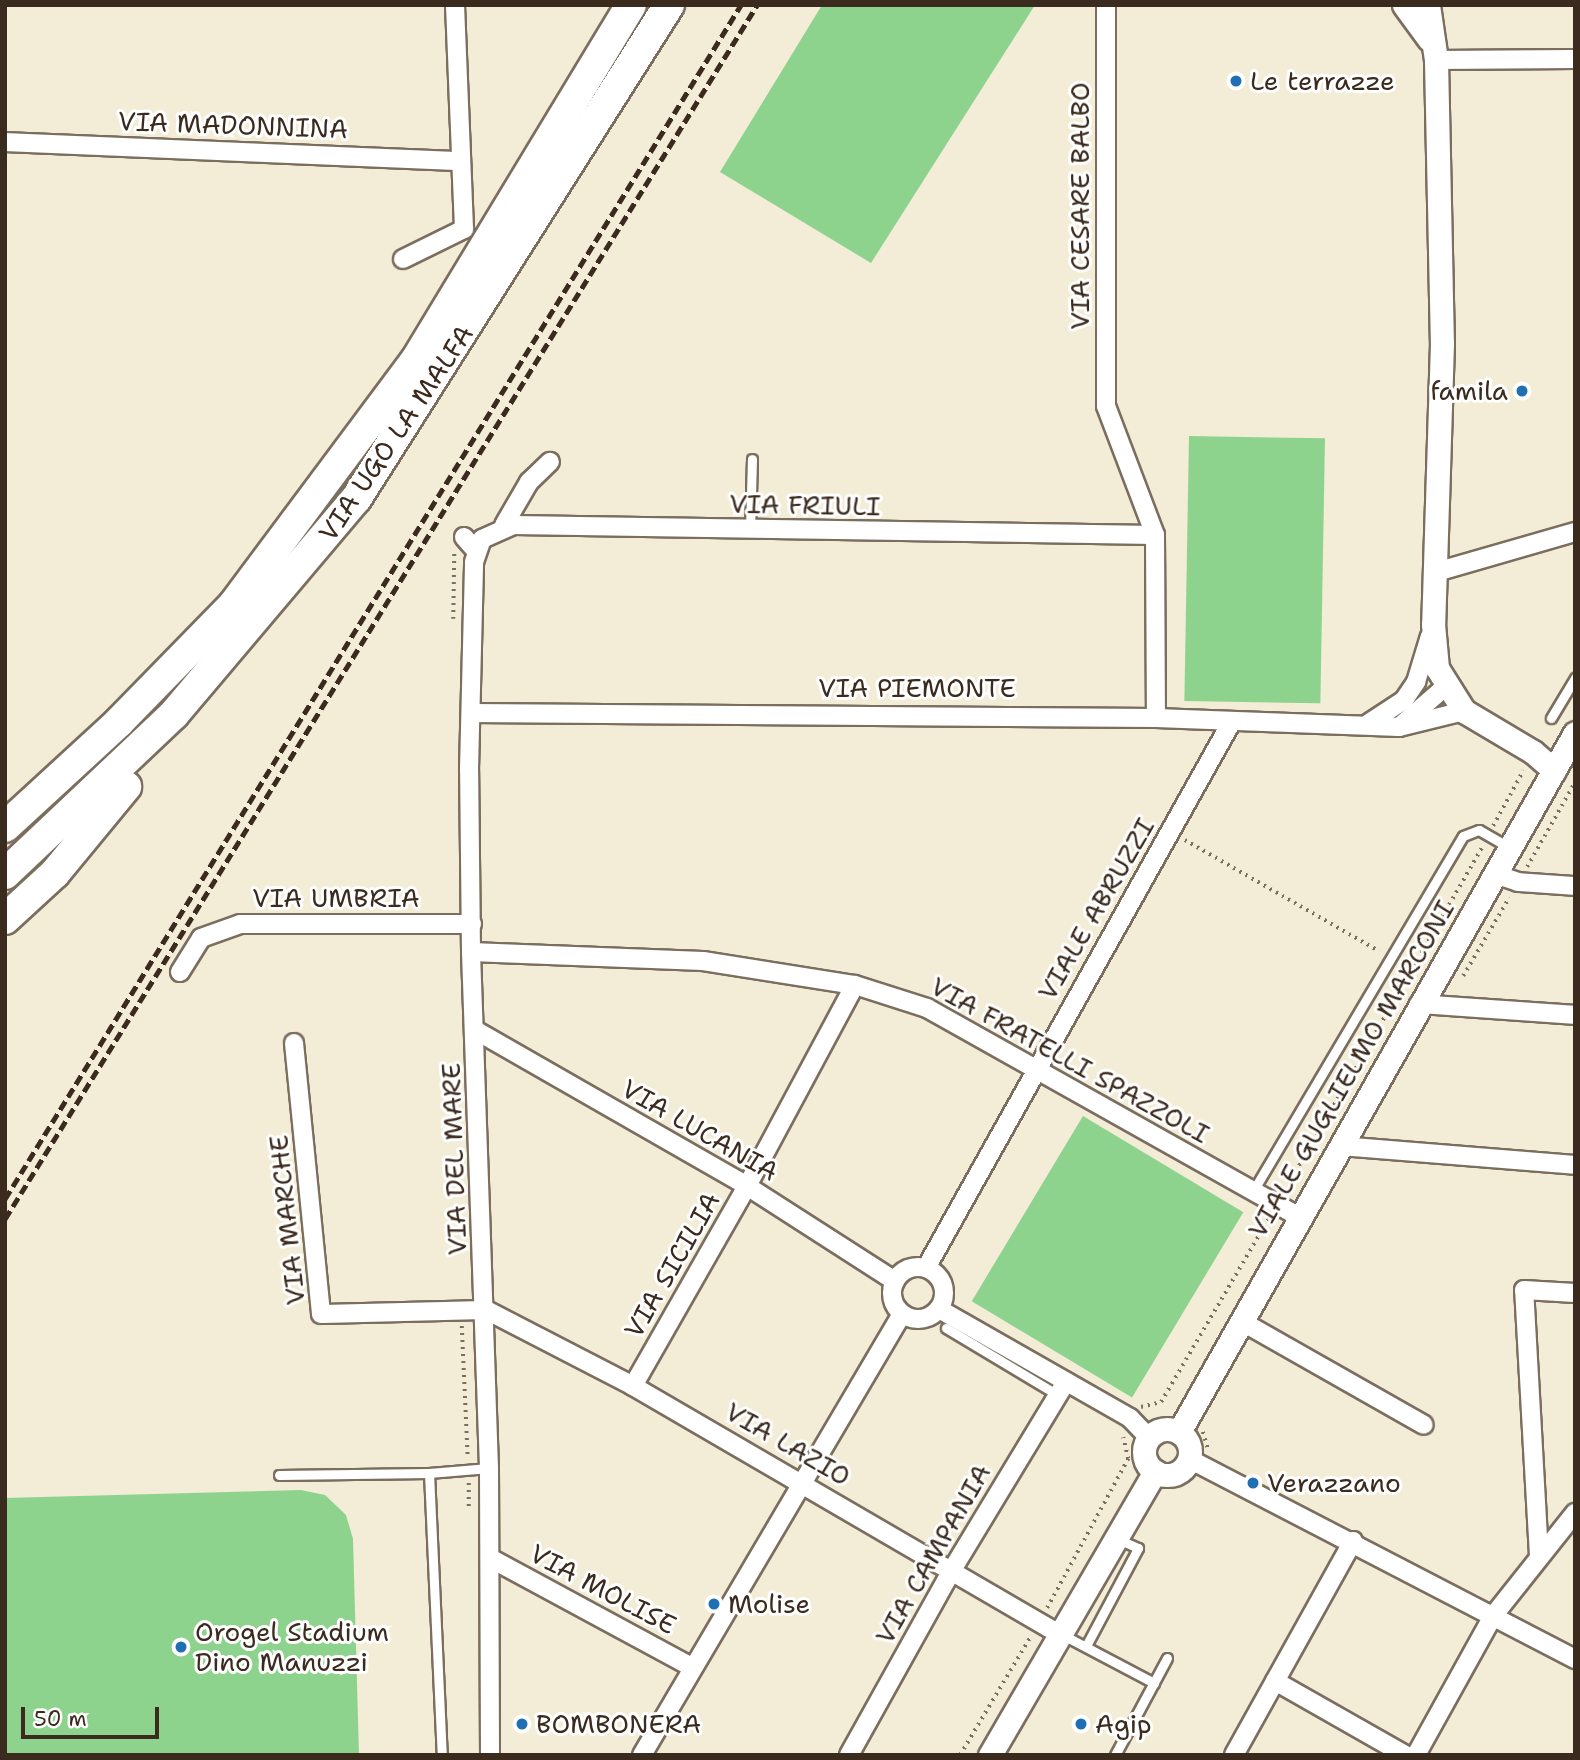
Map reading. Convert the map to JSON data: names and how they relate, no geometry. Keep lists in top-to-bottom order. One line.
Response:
{"streets":{"highway":["VIA UGO LA MALFA"],"main road":["VIALE GUGLIELMO MARCONI"],"street":["VIA MADONNINA","VIA CESARE BALBO","VIA FRIULI","VIA PIEMONTE","VIA UMBRIA","VIALE ABRUZZI","VIA FRATELLI SPAZZOLI","VIA LUCANIA","VIA DEL MARE","VIA MARCHE","VIA SICILIA","VIA LAZIO","VIA CAMPANIA","VIA MOLISE"]},"crossings":[["VIA CESARE BALBO","VIA FRIULI"],["VIA PIEMONTE","VIALE ABRUZZI"],["VIA PIEMONTE","VIA DEL MARE"],["VIA UMBRIA","VIA DEL MARE"],["VIALE ABRUZZI","VIA FRATELLI SPAZZOLI"],["VIALE ABRUZZI","VIA LUCANIA"],["VIA FRATELLI SPAZZOLI","VIALE GUGLIELMO MARCONI"],["VIA FRATELLI SPAZZOLI","VIA DEL MARE"],["VIA FRATELLI SPAZZOLI","VIA SICILIA"],["VIA LUCANIA","VIA DEL MARE"],["VIA LUCANIA","VIA SICILIA"],["VIA DEL MARE","VIA MARCHE"],["VIA DEL MARE","VIA LAZIO"],["VIA DEL MARE","VIA MOLISE"],["VIA MARCHE","VIA LAZIO"],["VIA SICILIA","VIA LAZIO"],["VIA LAZIO","VIA CAMPANIA"]],"places":["Le terrazze","famila","Verazzano","Molise","Orogel Stadium Dino Manuzzi","BOMBONERA","Agip"],"scale_bar":"50 m"}
